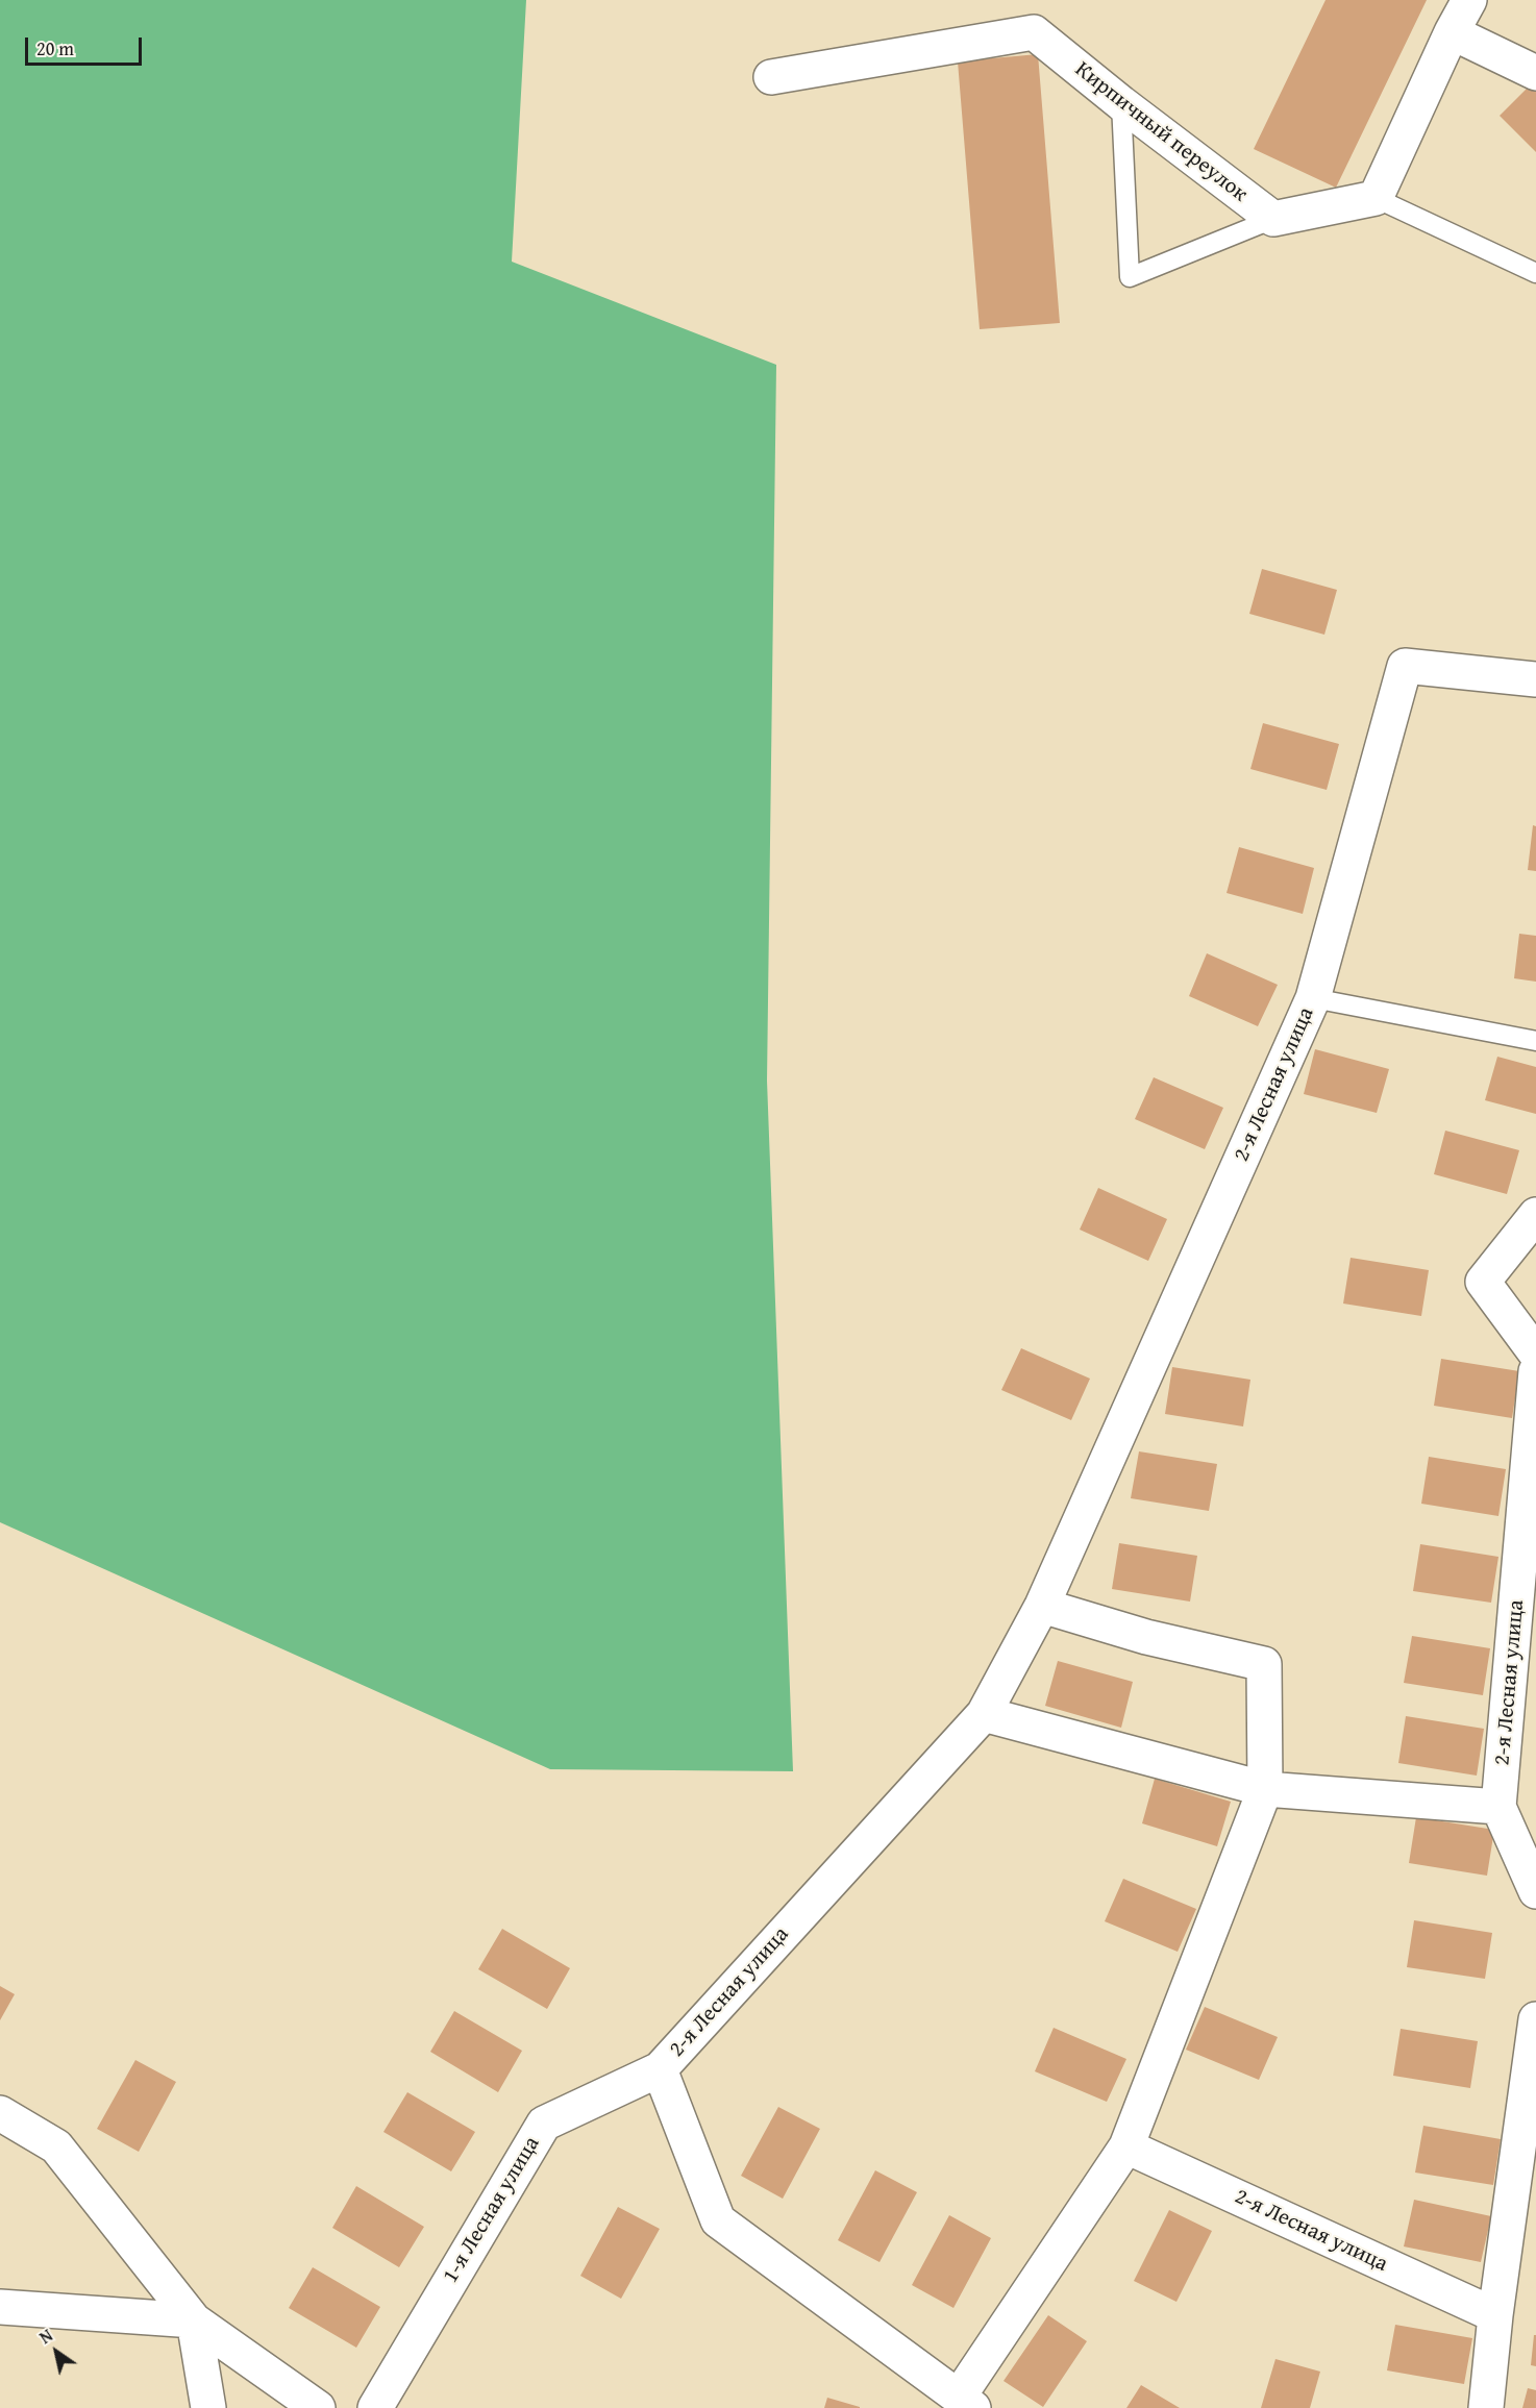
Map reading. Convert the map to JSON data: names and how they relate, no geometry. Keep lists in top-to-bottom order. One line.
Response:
{"streets":{"street":["Кирпичный переулок","2-я Лесная улица","1-я Лесная улица"]},"crossings":[["2-я Лесная улица","1-я Лесная улица"]],"scale_bar":"20 m","north":"top left"}
